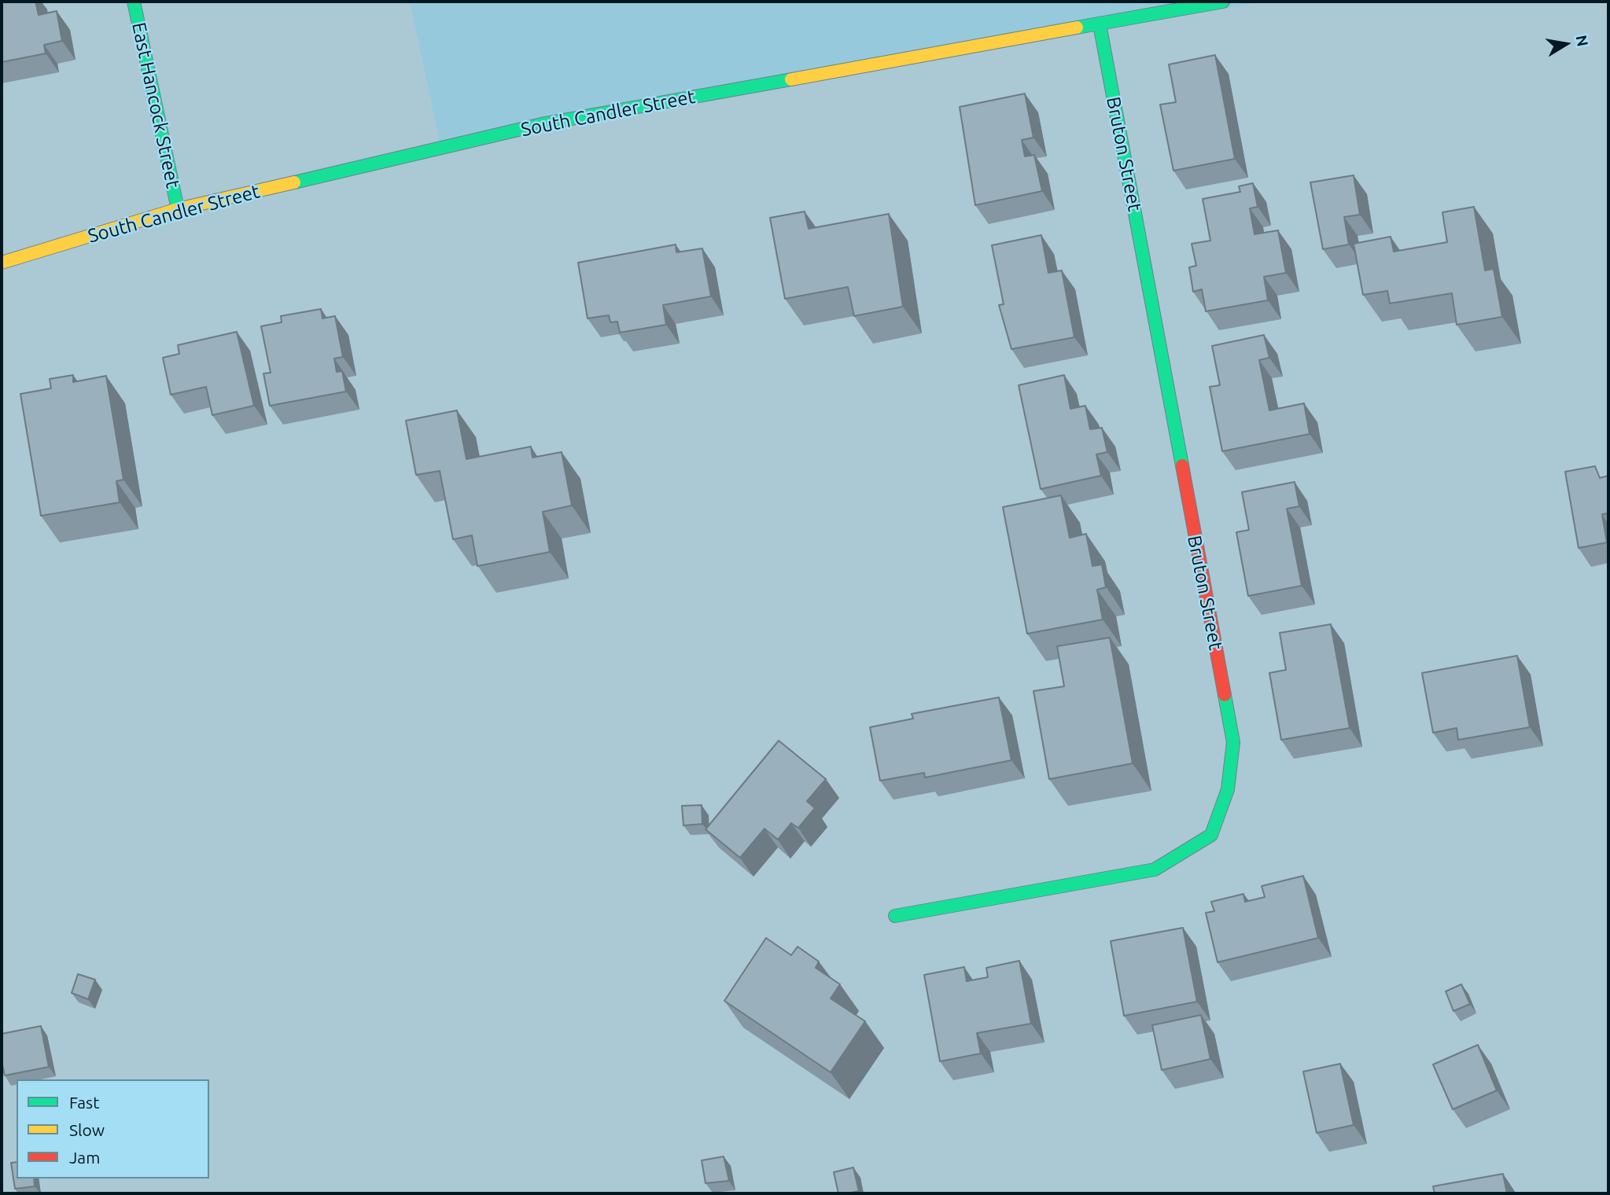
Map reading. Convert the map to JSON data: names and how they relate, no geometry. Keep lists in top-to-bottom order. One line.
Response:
{"streets":{"street":["East Hancock Street","South Candler Street","Bruton Street"]},"crossings":[["East Hancock Street","South Candler Street"],["South Candler Street","Bruton Street"]],"legend":["Fast","Slow","Jam"],"north":"right"}
